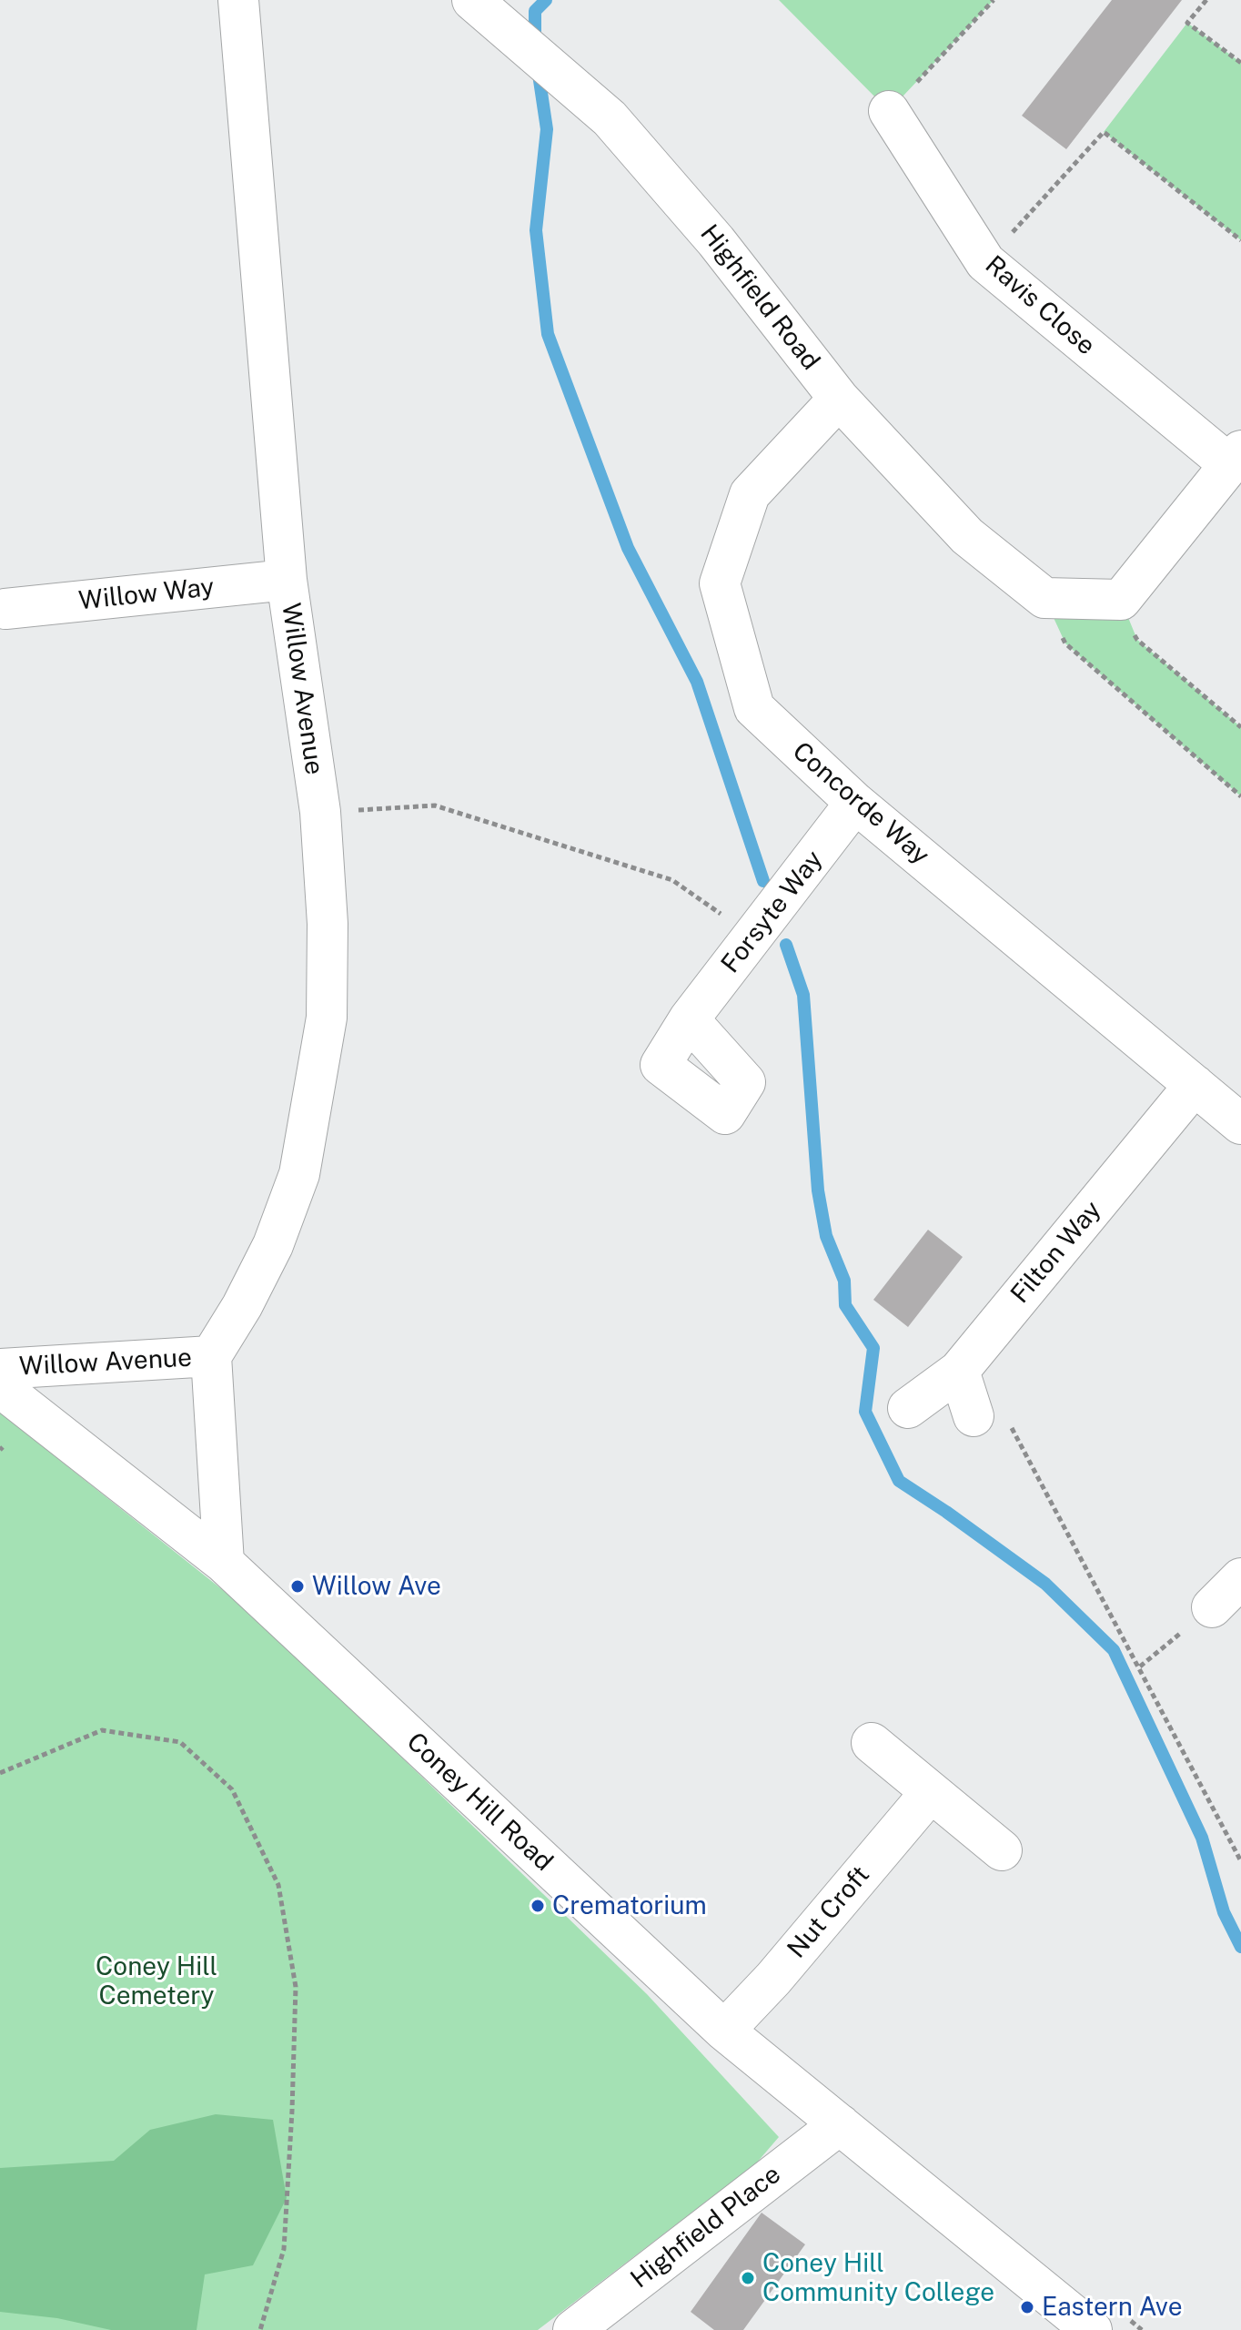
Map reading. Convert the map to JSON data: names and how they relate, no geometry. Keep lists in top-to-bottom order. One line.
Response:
{"streets":{"street":["Highfield Road","Ravis Close","Willow Way","Willow Avenue","Concorde Way","Forsyte Way","Filton Way","Coney Hill Road","Nut Croft","Highfield Place"]},"crossings":[["Highfield Road","Concorde Way"],["Willow Way","Willow Avenue"],["Willow Avenue","Coney Hill Road"],["Concorde Way","Forsyte Way"],["Concorde Way","Filton Way"],["Coney Hill Road","Nut Croft"],["Coney Hill Road","Highfield Place"]],"parks":["Coney Hill Cemetery"],"places":["Willow Ave","Crematorium","Coney Hill Community College","Eastern Ave"]}
